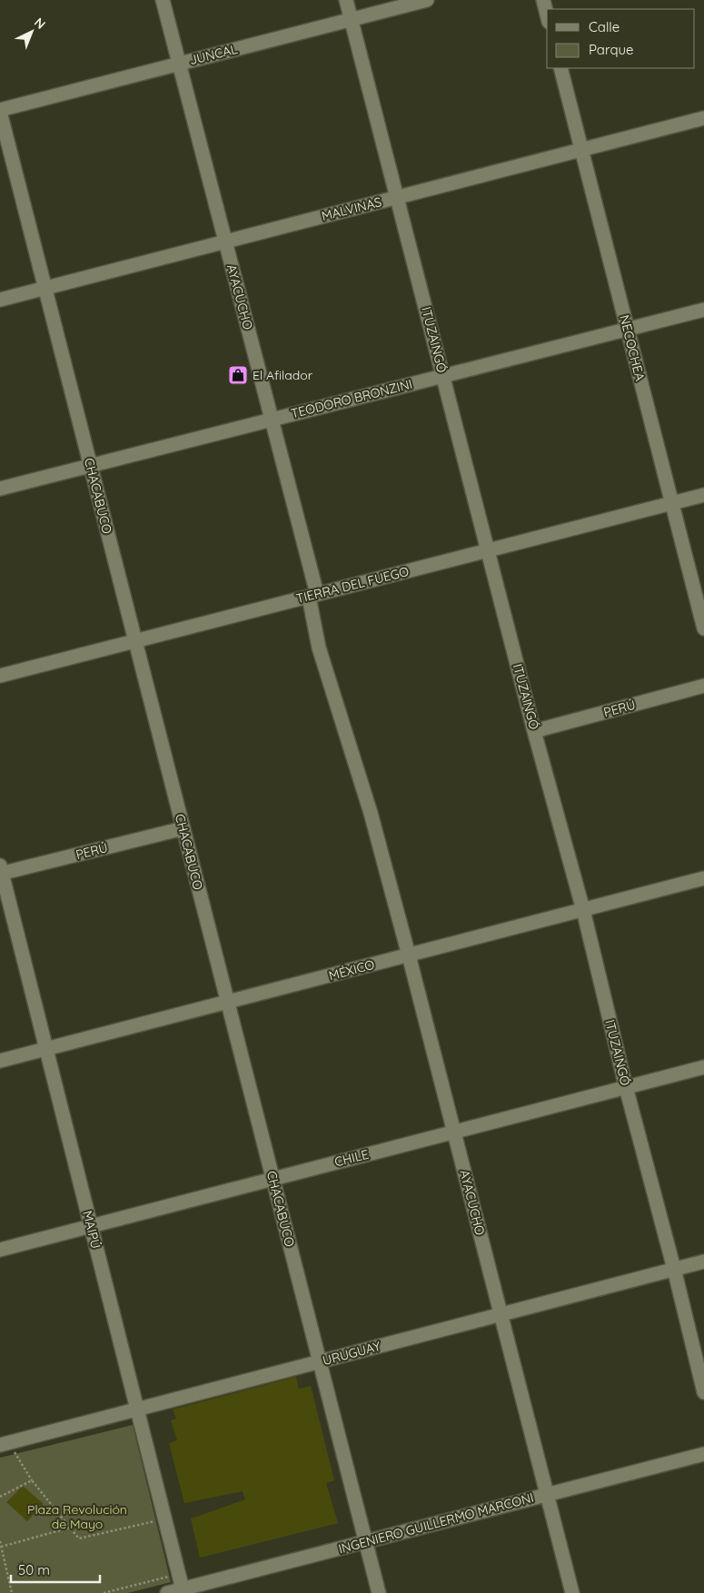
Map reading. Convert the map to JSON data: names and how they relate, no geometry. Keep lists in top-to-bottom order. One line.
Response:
{"streets":{"street":["JUNCAL","MALVINAS","AYACUCHO","ITUZAINGÓ","NECOCHEA","TEODORO BRONZINI","CHACABUCO","TIERRA DEL FUEGO","PERÚ","MÉXICO","CHILE","MAIPÚ","URUGUAY","INGENIERO GUILLERMO MARCONI"]},"crossings":[["JUNCAL","AYACUCHO"],["JUNCAL","ITUZAINGÓ"],["JUNCAL","CHACABUCO"],["MALVINAS","AYACUCHO"],["MALVINAS","ITUZAINGÓ"],["MALVINAS","NECOCHEA"],["MALVINAS","CHACABUCO"],["AYACUCHO","TEODORO BRONZINI"],["AYACUCHO","TIERRA DEL FUEGO"],["AYACUCHO","MÉXICO"],["AYACUCHO","CHILE"],["AYACUCHO","URUGUAY"],["AYACUCHO","INGENIERO GUILLERMO MARCONI"],["ITUZAINGÓ","TEODORO BRONZINI"],["ITUZAINGÓ","TIERRA DEL FUEGO"],["ITUZAINGÓ","PERÚ"],["ITUZAINGÓ","MÉXICO"],["ITUZAINGÓ","CHILE"],["ITUZAINGÓ","URUGUAY"],["NECOCHEA","TEODORO BRONZINI"],["NECOCHEA","TIERRA DEL FUEGO"],["TEODORO BRONZINI","CHACABUCO"],["CHACABUCO","TIERRA DEL FUEGO"],["CHACABUCO","PERÚ"],["CHACABUCO","MÉXICO"],["CHACABUCO","CHILE"],["CHACABUCO","URUGUAY"],["CHACABUCO","INGENIERO GUILLERMO MARCONI"],["PERÚ","MAIPÚ"],["MÉXICO","MAIPÚ"],["CHILE","MAIPÚ"],["MAIPÚ","URUGUAY"],["MAIPÚ","INGENIERO GUILLERMO MARCONI"]],"parks":["Plaza Revolución de Mayo"],"places":{"shop":["El Afilador"]},"legend":["Calle","Parque"],"scale_bar":"50 m","north":"top right"}
